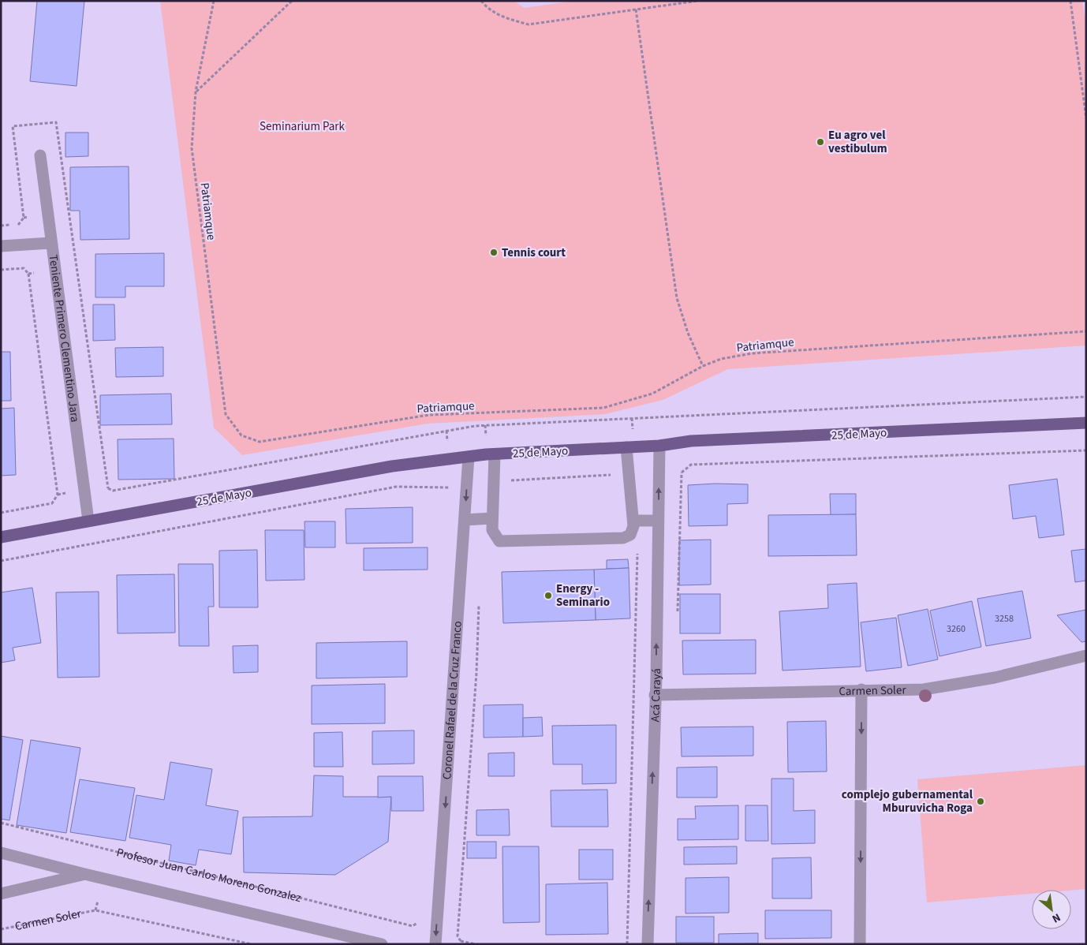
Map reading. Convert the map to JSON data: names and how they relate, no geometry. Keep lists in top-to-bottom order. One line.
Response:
{"streets":{"main road":["25 de Mayo"],"street":["Teniente Primero Clementino Jara","Carmen Soler","Acá Carayá","Coronel Rafael de la Cruz Franco"],"path":["Patriamque","Profesor Juan Carlos Moreno Gonzalez"]},"crossings":[["Teniente Primero Clementino Jara","25 de Mayo"],["25 de Mayo","Acá Carayá"],["25 de Mayo","Coronel Rafael de la Cruz Franco"],["Carmen Soler","Acá Carayá"]],"one_way":["Acá Carayá","Coronel Rafael de la Cruz Franco"],"parks":["Seminarium Park"],"places":["Eu agro vel vestibulum","Tennis court","Energy - Seminario","complejo gubernamental Mburuvicha Roga"],"house_numbers":["3258","3260"],"north":"bottom right"}
